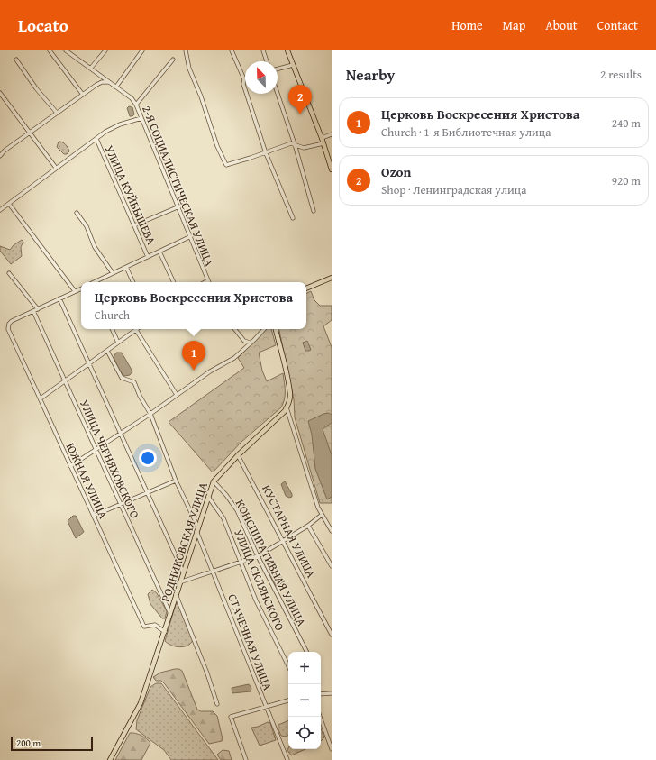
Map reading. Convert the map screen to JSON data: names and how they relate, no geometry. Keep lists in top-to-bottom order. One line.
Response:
{"streets":{"main road":["РОДНИКОВСКАЯ УЛИЦА"],"street":["2-Я СОЦИАЛИСТИЧЕСКАЯ УЛИЦА","УЛИЦА КУЙБЫШЕВА","УЛИЦА ЧЕРНЯХОВСКОГО","ЮЖНАЯ УЛИЦА","КУСТАРНАЯ УЛИЦА","КОНСПИРАТИВНАЯ УЛИЦА","УЛИЦА СКЛЯНСКОГО","СТАЧЕЧНАЯ УЛИЦА"]},"crossings":[["УЛИЦА ЧЕРНЯХОВСКОГО","ЮЖНАЯ УЛИЦА"],["УЛИЦА ЧЕРНЯХОВСКОГО","РОДНИКОВСКАЯ УЛИЦА"],["ЮЖНАЯ УЛИЦА","РОДНИКОВСКАЯ УЛИЦА"],["КУСТАРНАЯ УЛИЦА","РОДНИКОВСКАЯ УЛИЦА"],["РОДНИКОВСКАЯ УЛИЦА","КОНСПИРАТИВНАЯ УЛИЦА"],["РОДНИКОВСКАЯ УЛИЦА","УЛИЦА СКЛЯНСКОГО"],["РОДНИКОВСКАЯ УЛИЦА","СТАЧЕЧНАЯ УЛИЦА"]],"scale_bar":"200 m","north":"top left","page":{"header":"Locato","nav":["Home","Map","About","Contact"],"heading":["Nearby","2 results"],"pins":["2","1"],"list":[{"mark":"1","name":"Церковь Воскресения Христова","note":"Church · 1-я Библиотечная улица","value":"240 m"},{"mark":"2","name":"Ozon","note":"Shop · Ленинградская улица","value":"920 m"}],"popup":["Церковь Воскресения Христова","Church"],"map_buttons":["+","−"],"scale":"200 m"}}
